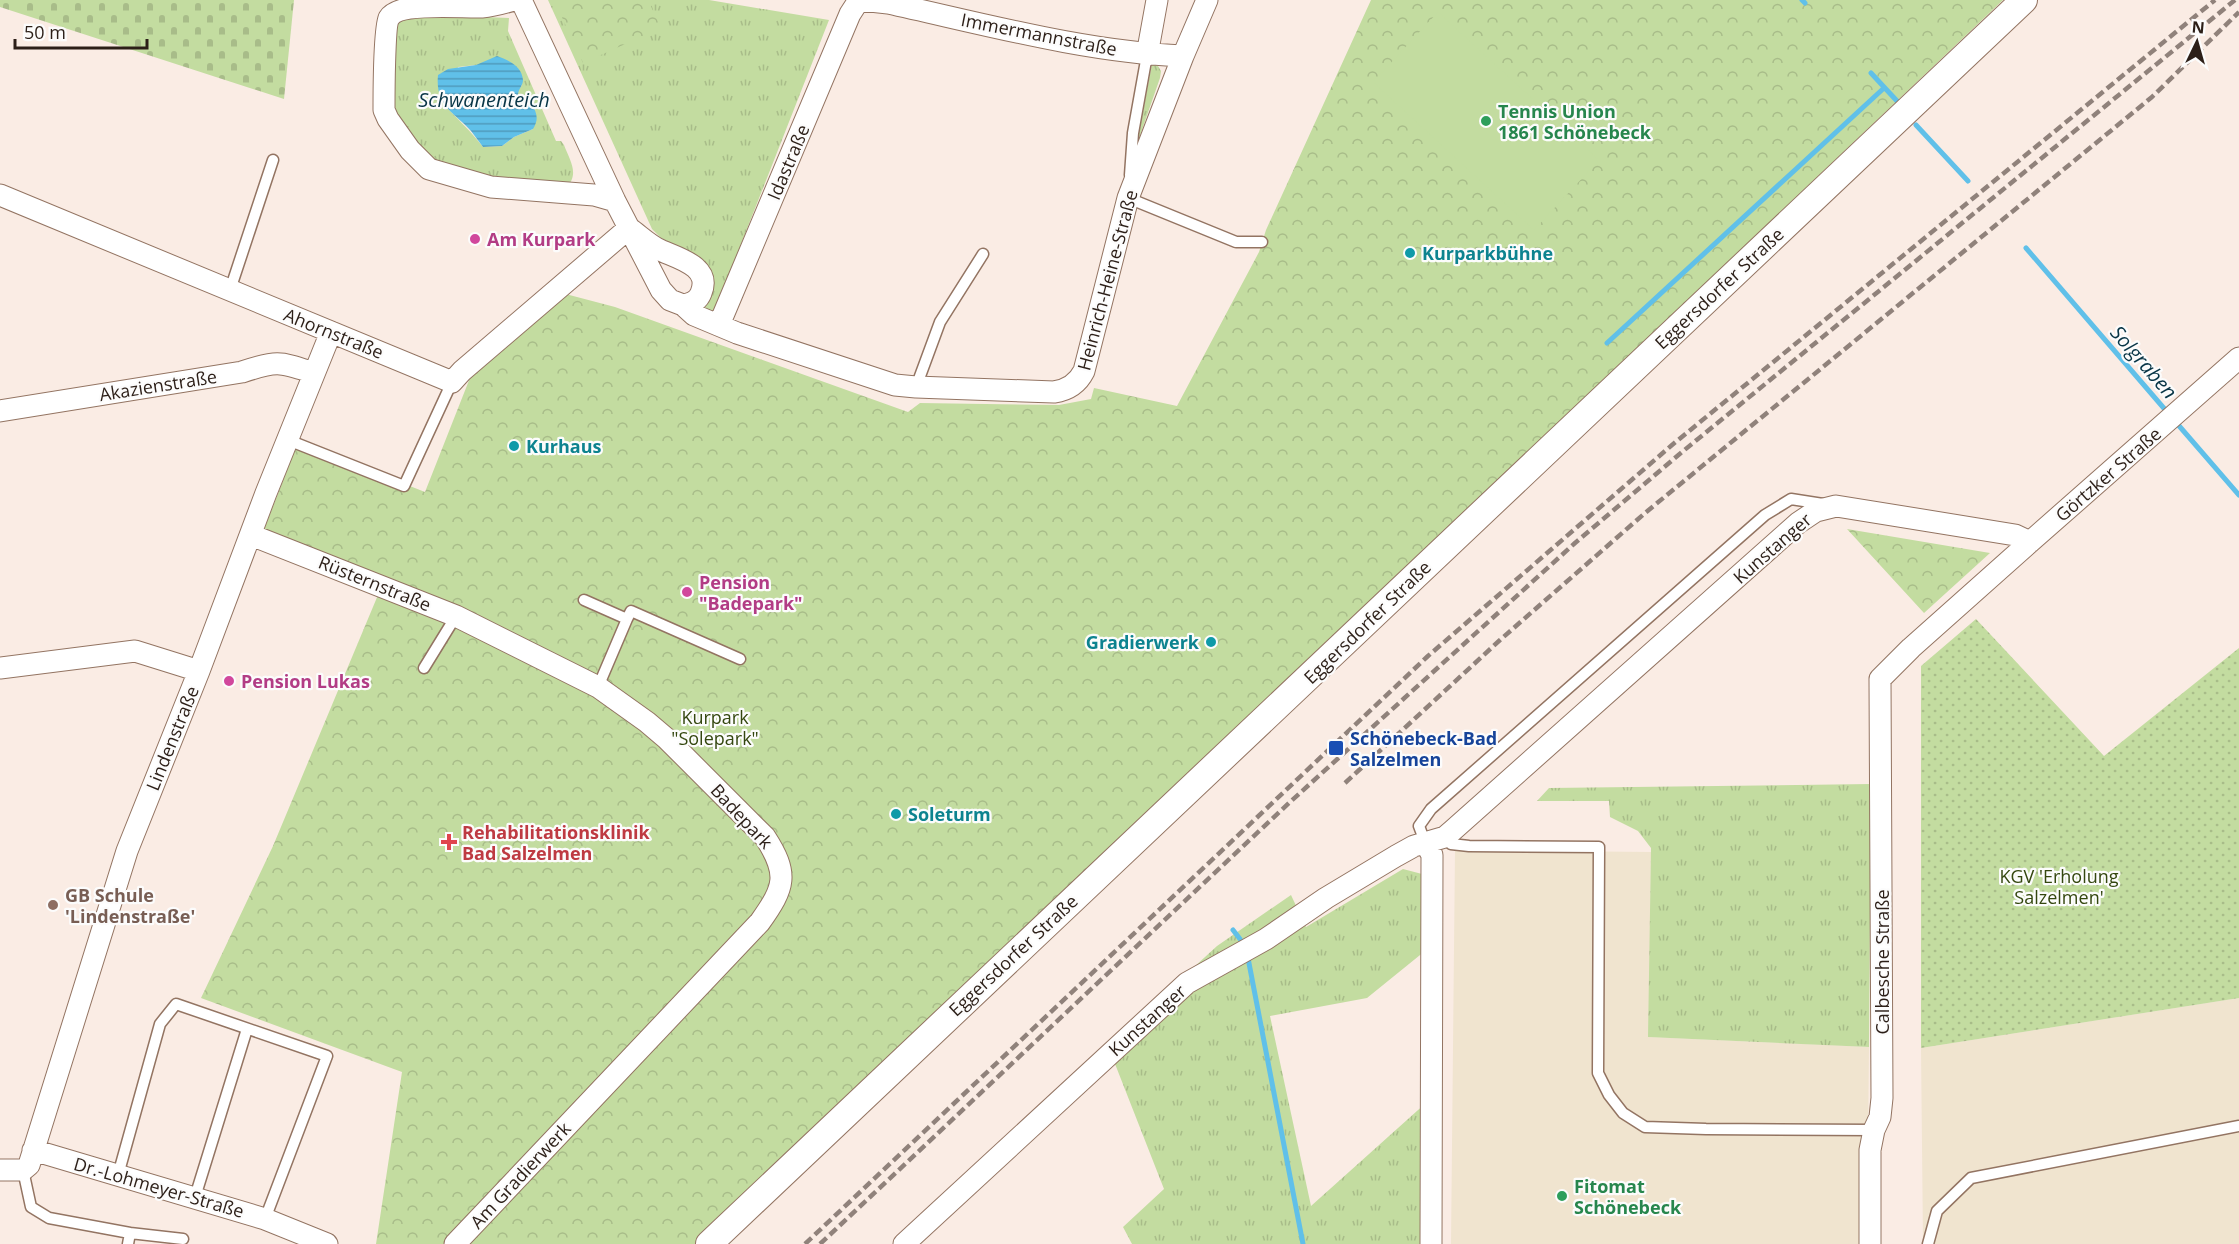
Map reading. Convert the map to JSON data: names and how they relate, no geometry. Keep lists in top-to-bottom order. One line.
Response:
{"streets":{"street":["Immermannstraße","Idastraße","Heinrich-Heine-Straße","Eggersdorfer Straße","Ahornstraße","Akazienstraße","Görtzker Straße","Kunstanger","Rüsternstraße","Lindenstraße","Badepark","Calbesche Straße","Am Gradierwerk","Dr.-Lohmeyer-Straße"]},"crossings":[["Immermannstraße","Idastraße"],["Immermannstraße","Heinrich-Heine-Straße"],["Idastraße","Heinrich-Heine-Straße"],["Ahornstraße","Lindenstraße"],["Akazienstraße","Lindenstraße"],["Görtzker Straße","Calbesche Straße"],["Rüsternstraße","Lindenstraße"],["Rüsternstraße","Badepark"],["Lindenstraße","Dr.-Lohmeyer-Straße"],["Badepark","Am Gradierwerk"]],"water":["Schwanenteich","Solgraben"],"parks":["Kurpark \"Solepark\"","KGV 'Erholung Salzelmen'"],"places":{"other":["Tennis Union 1861 Schönebeck","Am Kurpark","Kurparkbühne","Kurhaus","Pension \"Badepark\"","Gradierwerk","Pension Lukas","Soleturm","GB Schule 'Lindenstraße'","Fitomat Schönebeck"],"transit":["Schönebeck-Bad Salzelmen"],"health":["Rehabilitationsklinik Bad Salzelmen"]},"scale_bar":"50 m","north":"top"}
